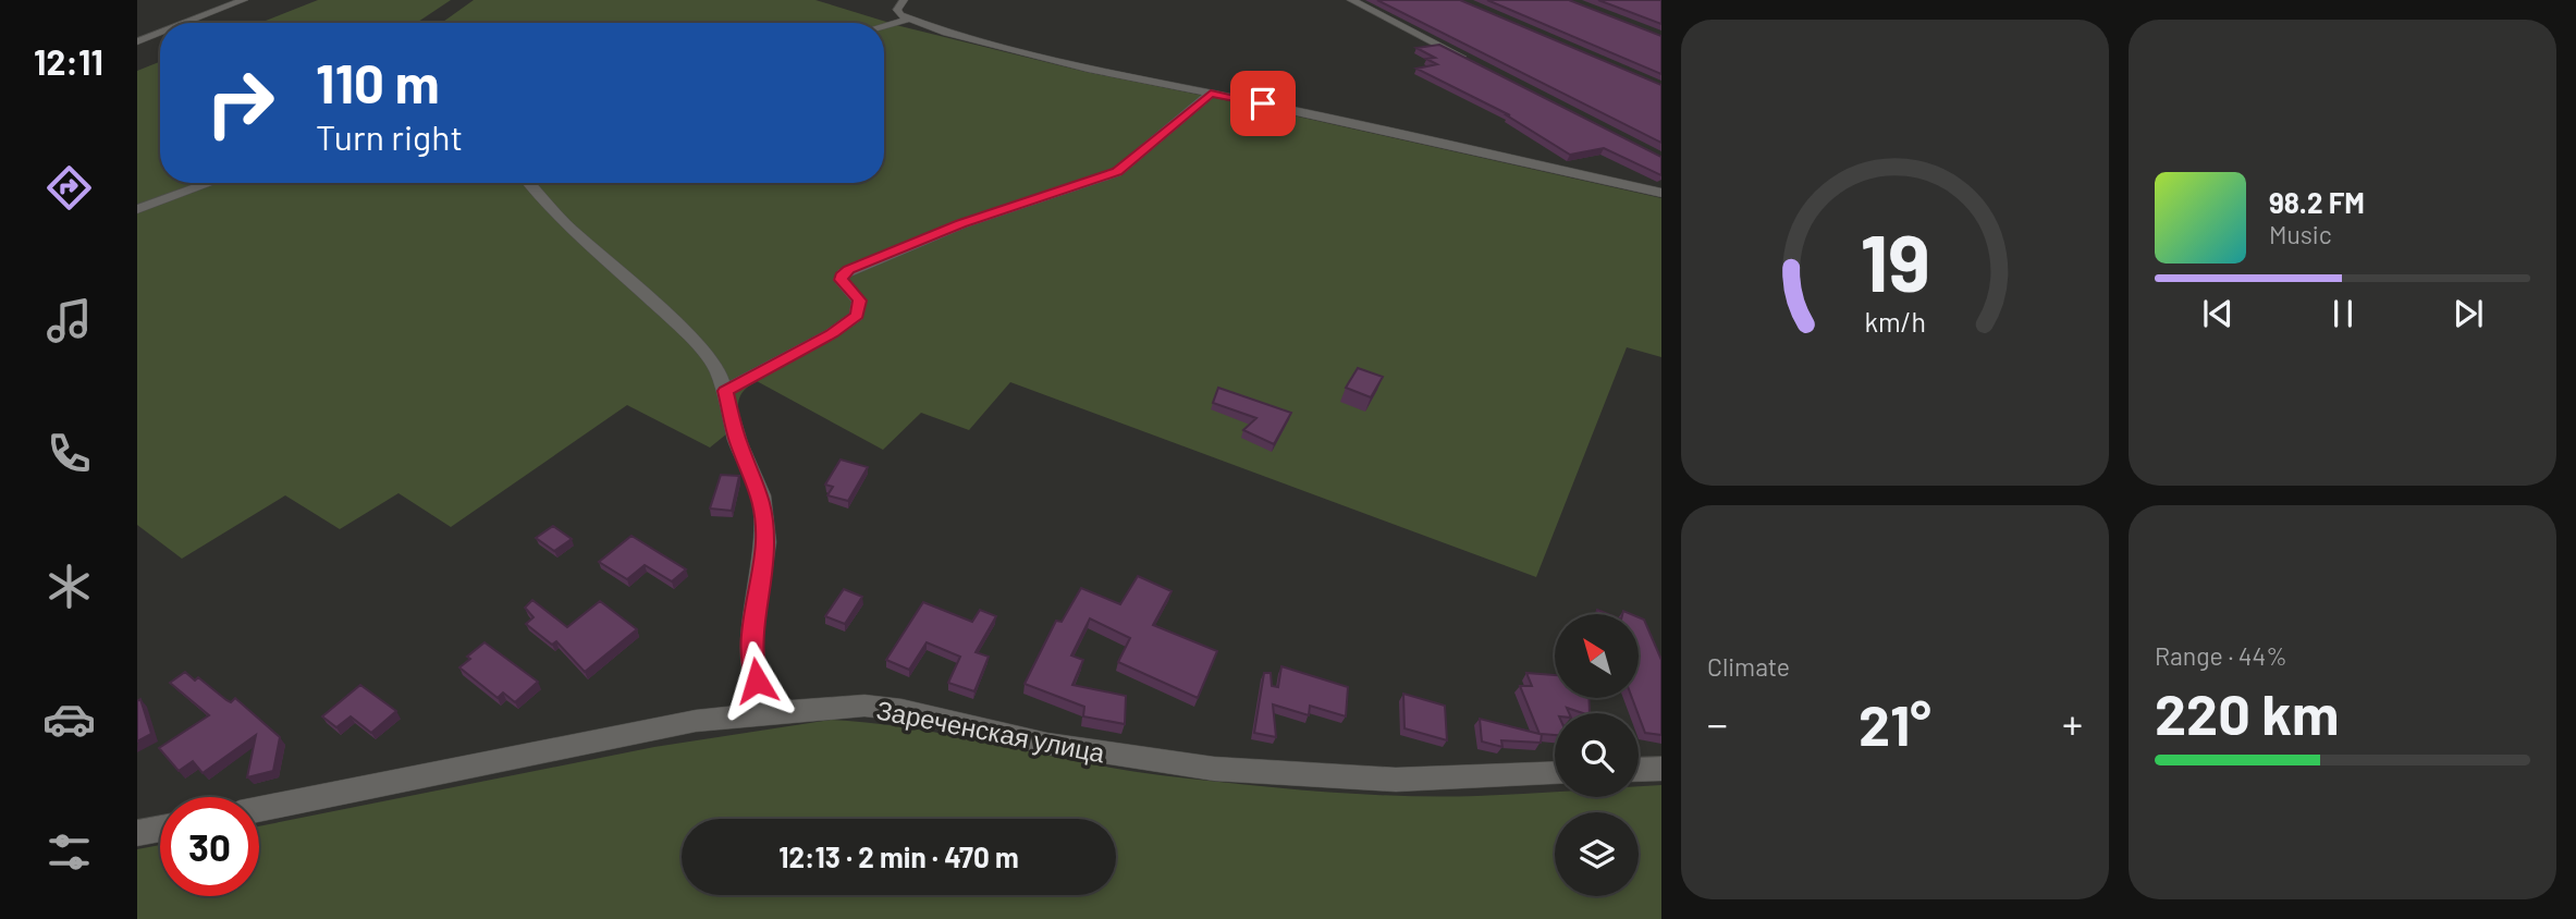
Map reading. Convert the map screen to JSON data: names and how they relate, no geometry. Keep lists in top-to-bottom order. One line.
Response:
{"streets":{"street":["Зареченская улица"]},"north":"top left","page":{"tabs":"12:11","turn":["110 m","Turn right"],"song":["98.2 FM","Music"],"tile":["Climate",["Range · 44%","220 km"]],"heat":["−","21°","+"],"limit":"30","trip":"12:13 · 2 min · 470 m","gauge":["19","km/h"]}}
